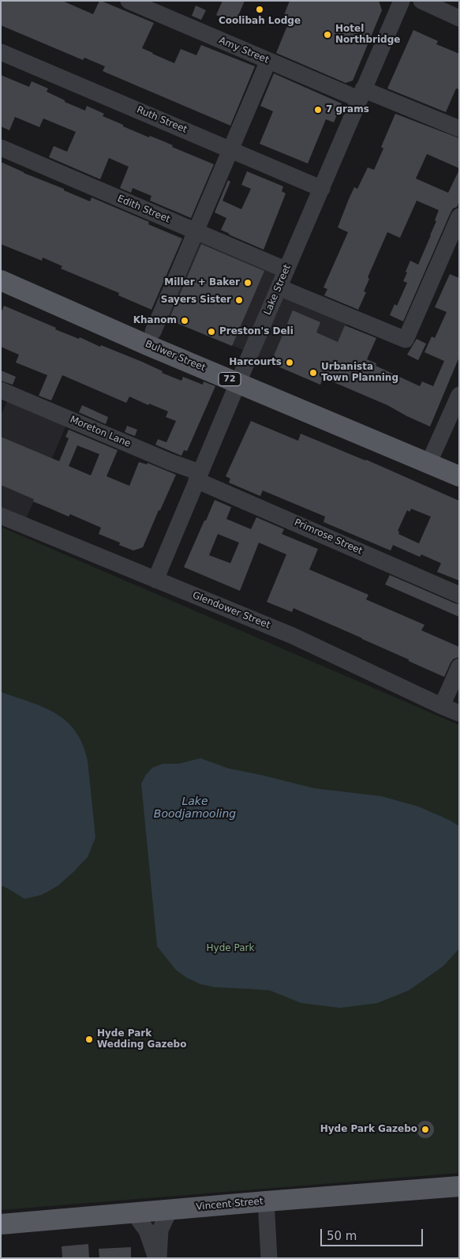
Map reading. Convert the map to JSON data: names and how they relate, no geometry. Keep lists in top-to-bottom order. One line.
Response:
{"streets":{"main road":["Bulwer Street","72","Vincent Street"],"street":["Amy Street","Ruth Street","Edith Street","Lake Street","Moreton Lane","Primrose Street","Glendower Street"]},"crossings":[["Amy Street","Lake Street"],["Ruth Street","Lake Street"],["Edith Street","Lake Street"],["Lake Street","Bulwer Street"],["Lake Street","Moreton Lane"],["Lake Street","Primrose Street"],["Lake Street","Glendower Street"],["Moreton Lane","Primrose Street"]],"water":["Lake Boodjamooling"],"parks":["Hyde Park"],"places":["Coolibah Lodge","Hotel Northbridge","7 grams","Miller + Baker","Sayers Sister","Khanom","Preston's Deli","Harcourts","Urbanista Town Planning","Hyde Park Wedding Gazebo","Hyde Park Gazebo"],"scale_bar":"50 m"}
